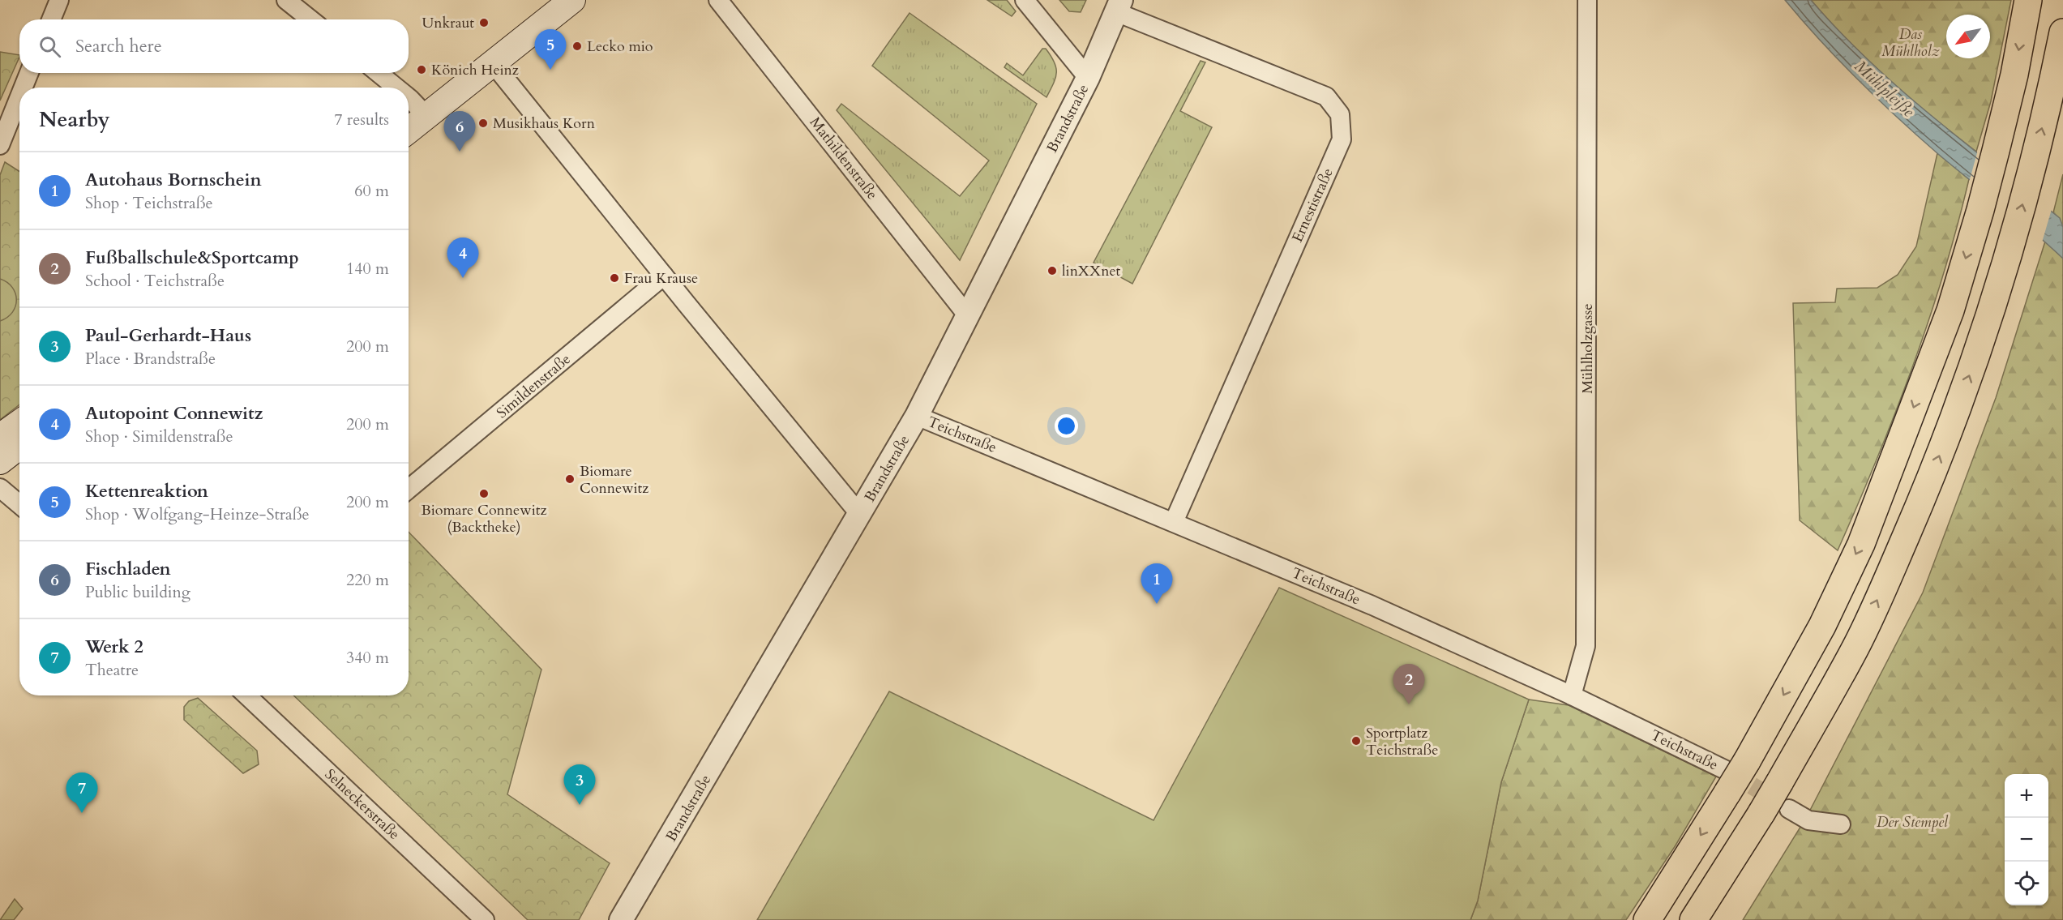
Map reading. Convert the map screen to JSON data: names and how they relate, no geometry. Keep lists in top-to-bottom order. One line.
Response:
{"streets":{"street":["Brandstraße","Mathildenstraße","Ernestistraße","Mühlholzgasse","Simildenstraße","Teichstraße","Selneckerstraße"]},"crossings":[["Brandstraße","Mathildenstraße"],["Brandstraße","Ernestistraße"],["Brandstraße","Teichstraße"],["Ernestistraße","Teichstraße"],["Mühlholzgasse","Teichstraße"]],"water":["Mühlpleiße"],"parks":["Das Mühlholz","Der Stempel"],"places":["Unkraut","Lecko mio","Könich Heinz","Musikhaus Korn","linXXnet","Frau Krause","Biomare Connewitz","Biomare Connewitz (Backtheke)","Sportplatz Teichstraße"],"north":"bottom left","page":{"search":"Search here","pins":["5","6","4","1","2","3","7"],"heading":["Nearby","7 results"],"list":[{"mark":"1","name":"Autohaus Bornschein","note":"Shop · Teichstraße","value":"60 m"},{"mark":"2","name":"Fußballschule&Sportcamp","note":"School · Teichstraße","value":"140 m"},{"mark":"3","name":"Paul-Gerhardt-Haus","note":"Place · Brandstraße","value":"200 m"},{"mark":"4","name":"Autopoint Connewitz","note":"Shop · Simildenstraße","value":"200 m"},{"mark":"5","name":"Kettenreaktion","note":"Shop · Wolfgang-Heinze-Straße","value":"200 m"},{"mark":"6","name":"Fischladen","note":"Public building","value":"220 m"},{"mark":"7","name":"Werk 2","note":"Theatre","value":"340 m"}],"map_buttons":["+","−"]}}
